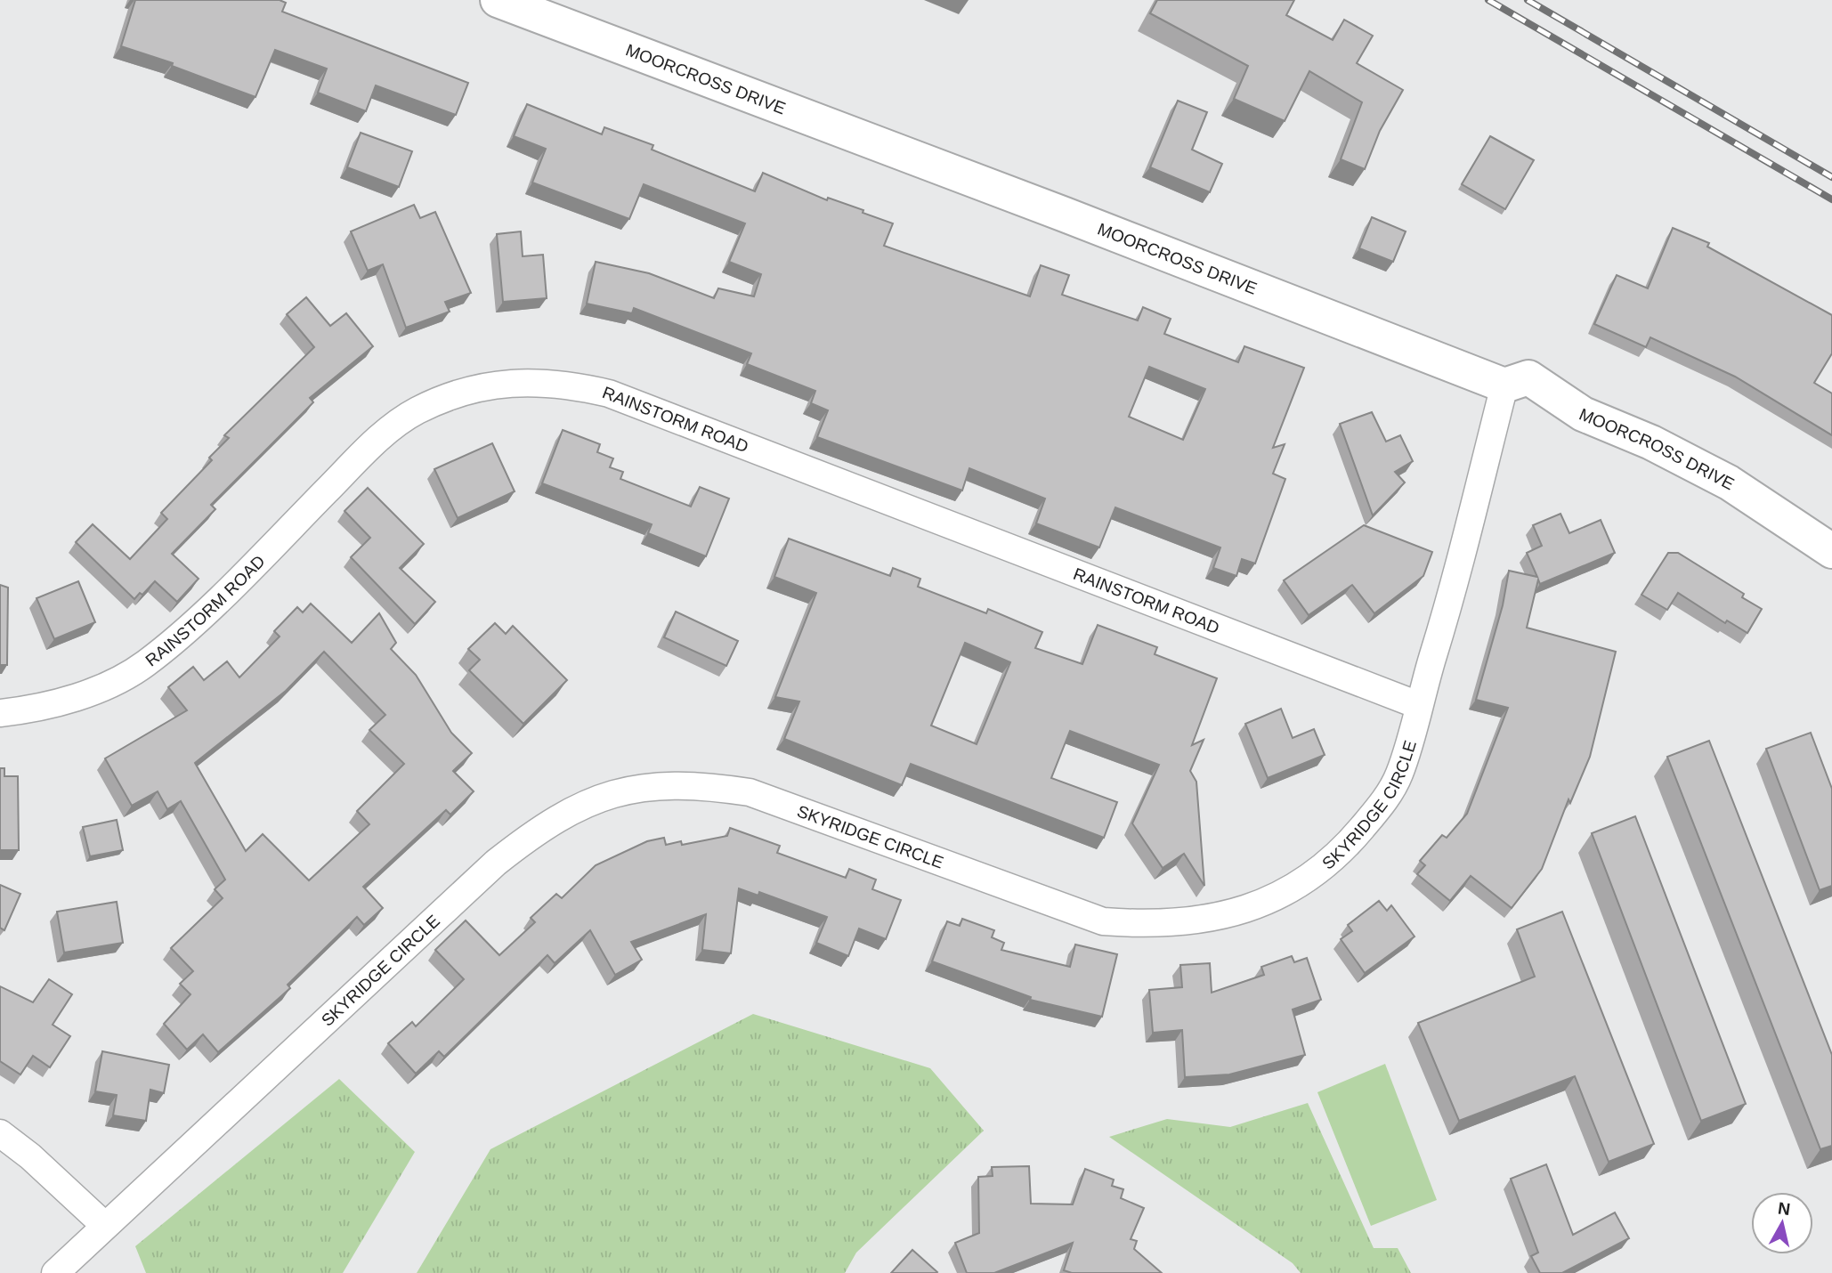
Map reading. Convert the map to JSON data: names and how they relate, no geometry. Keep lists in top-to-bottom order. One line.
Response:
{"streets":{"street":["MOORCROSS DRIVE","RAINSTORM ROAD","SKYRIDGE CIRCLE"]},"crossings":[["MOORCROSS DRIVE","SKYRIDGE CIRCLE"],["RAINSTORM ROAD","SKYRIDGE CIRCLE"]],"north":"top"}
